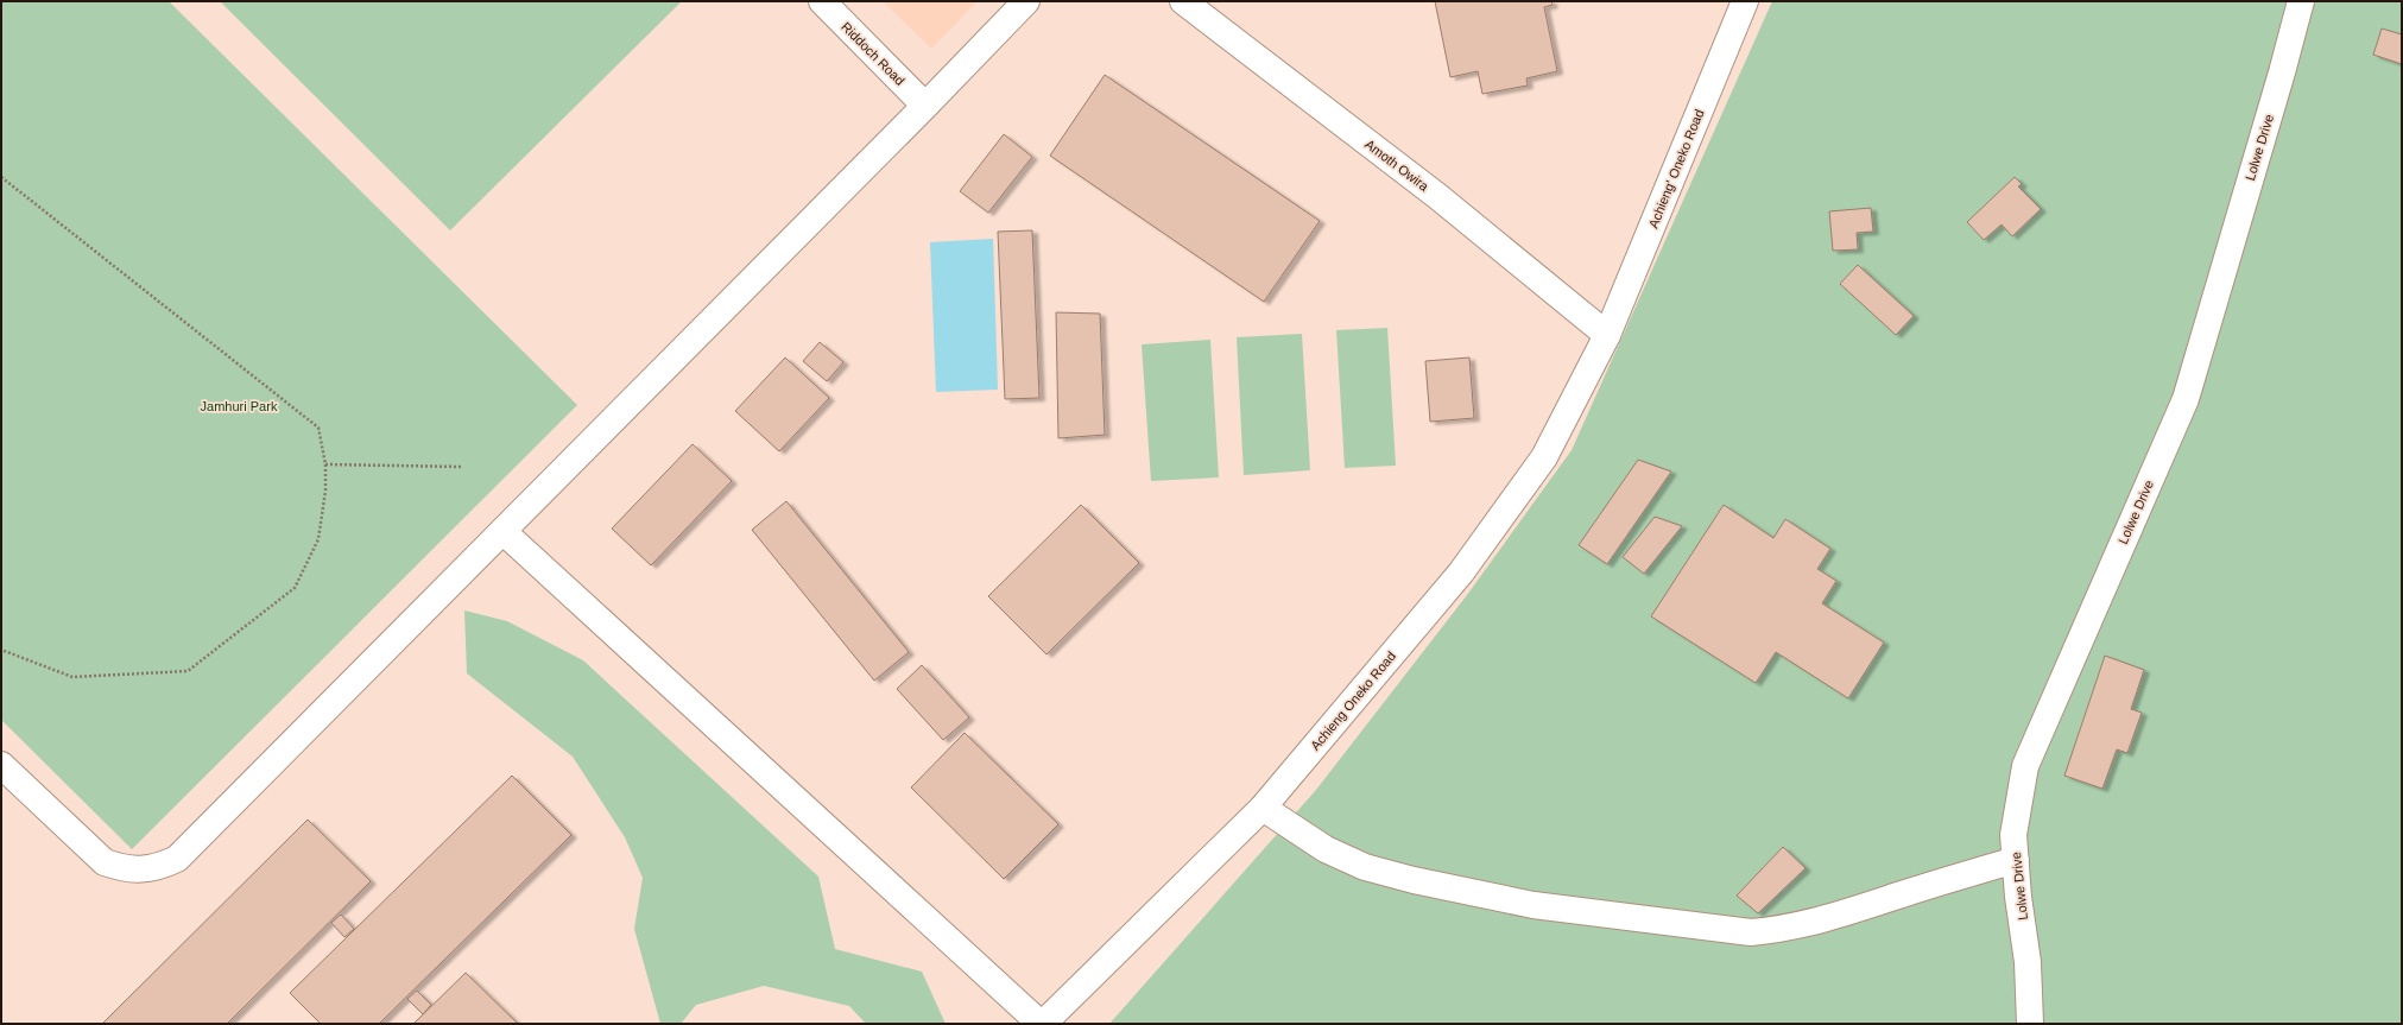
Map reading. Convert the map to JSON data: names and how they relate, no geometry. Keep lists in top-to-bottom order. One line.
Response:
{"streets":{"street":["Riddoch Road","Lolwe Drive","Amoth Owira","Achieng' Oneko Road","Achieng Oneko Road"]},"crossings":[["Amoth Owira","Achieng' Oneko Road"],["Amoth Owira","Achieng Oneko Road"],["Achieng' Oneko Road","Achieng Oneko Road"]],"parks":["Jamhuri Park"]}
